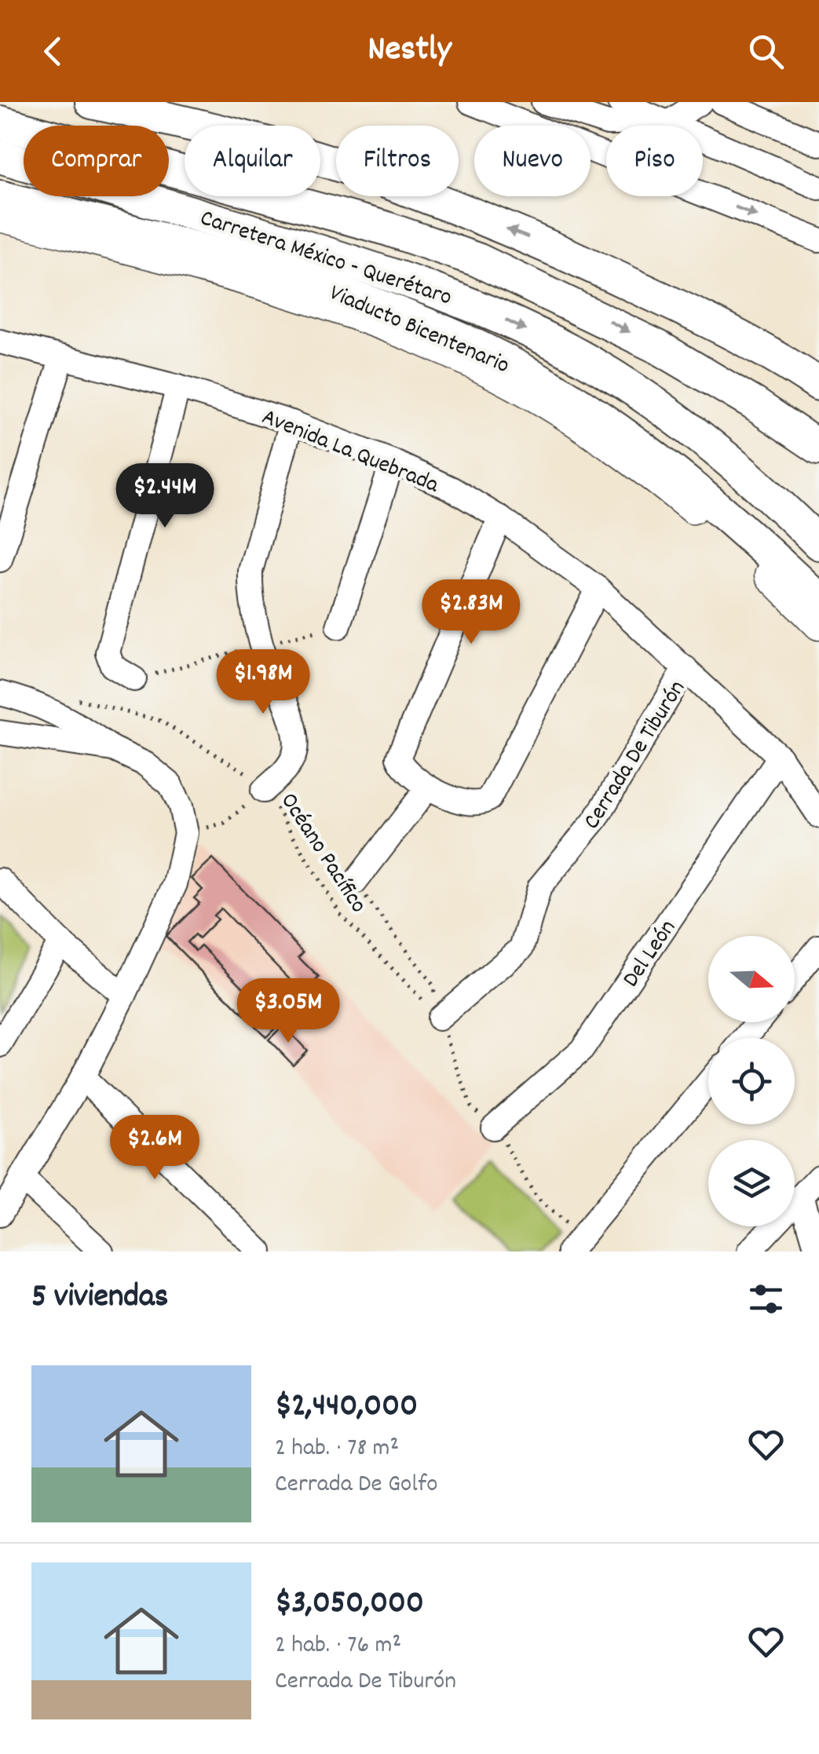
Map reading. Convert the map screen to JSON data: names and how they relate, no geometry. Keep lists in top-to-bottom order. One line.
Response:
{"streets":{"highway":["Carretera México - Querétaro","Viaducto Bicentenario"],"street":["Avenida La Quebrada","Cerrada De Tiburón","Del León"],"path":["Océano Pacífico"]},"crossings":[["Avenida La Quebrada","Cerrada De Tiburón"],["Avenida La Quebrada","Del León"],["Cerrada De Tiburón","Océano Pacífico"],["Océano Pacífico","Del León"]],"north":"right","page":{"header":"Nestly","chip":["Comprar","Alquilar","Filtros","Nuevo","Piso"],"price":["$2.44M","$2.83M","$1.98M","$3.05M","$2.6M"],"heading":"5 viviendas","list":[{"name":"$2,440,000","note":"2 hab. · 78 m² · Cerrada De Golfo"},{"name":"$3,050,000","note":"2 hab. · 76 m² · Cerrada De Tiburón"}]}}
